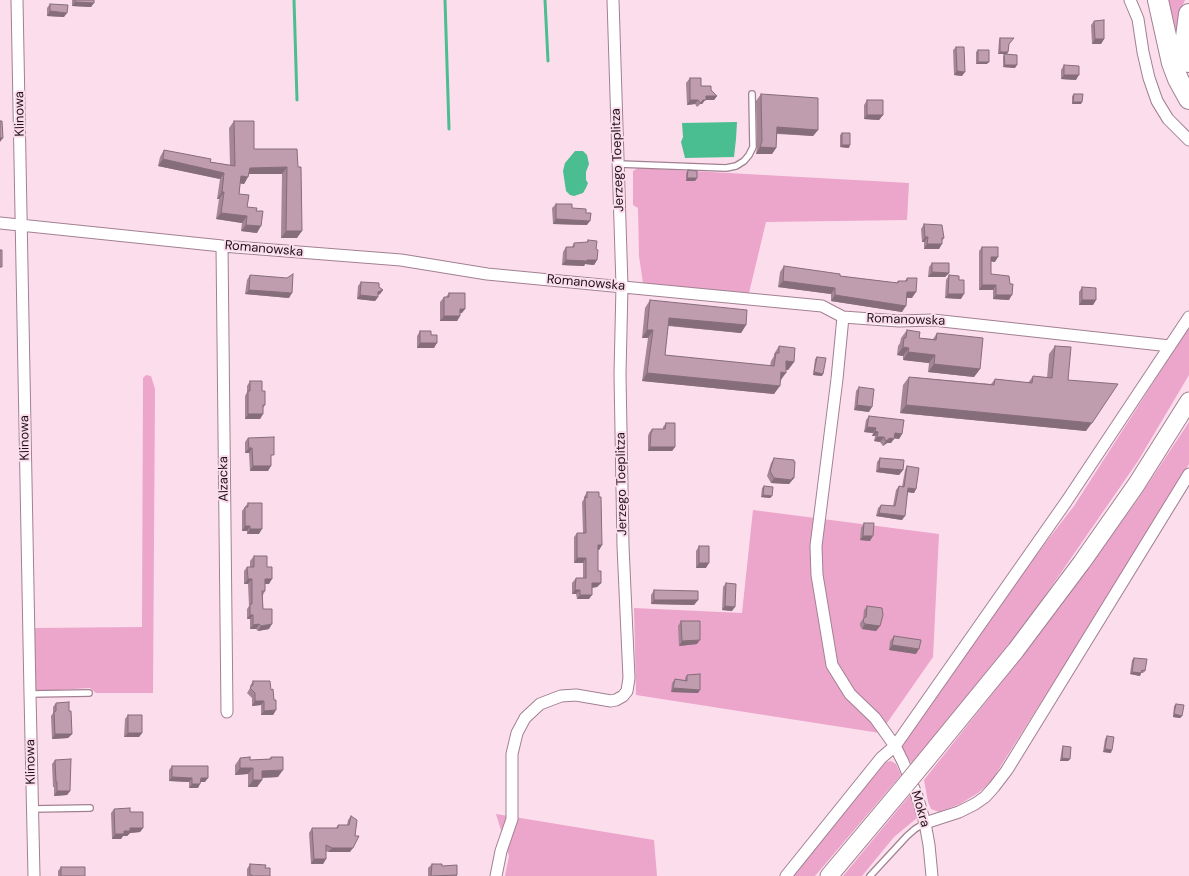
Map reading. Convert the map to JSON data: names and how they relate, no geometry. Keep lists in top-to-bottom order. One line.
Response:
{"streets":{"street":["Klinowa","Jerzego Toeplitza","Romanowska","Alzacka","Mokra"]},"crossings":[["Klinowa","Romanowska"],["Jerzego Toeplitza","Romanowska"],["Romanowska","Alzacka"],["Romanowska","Mokra"]]}
